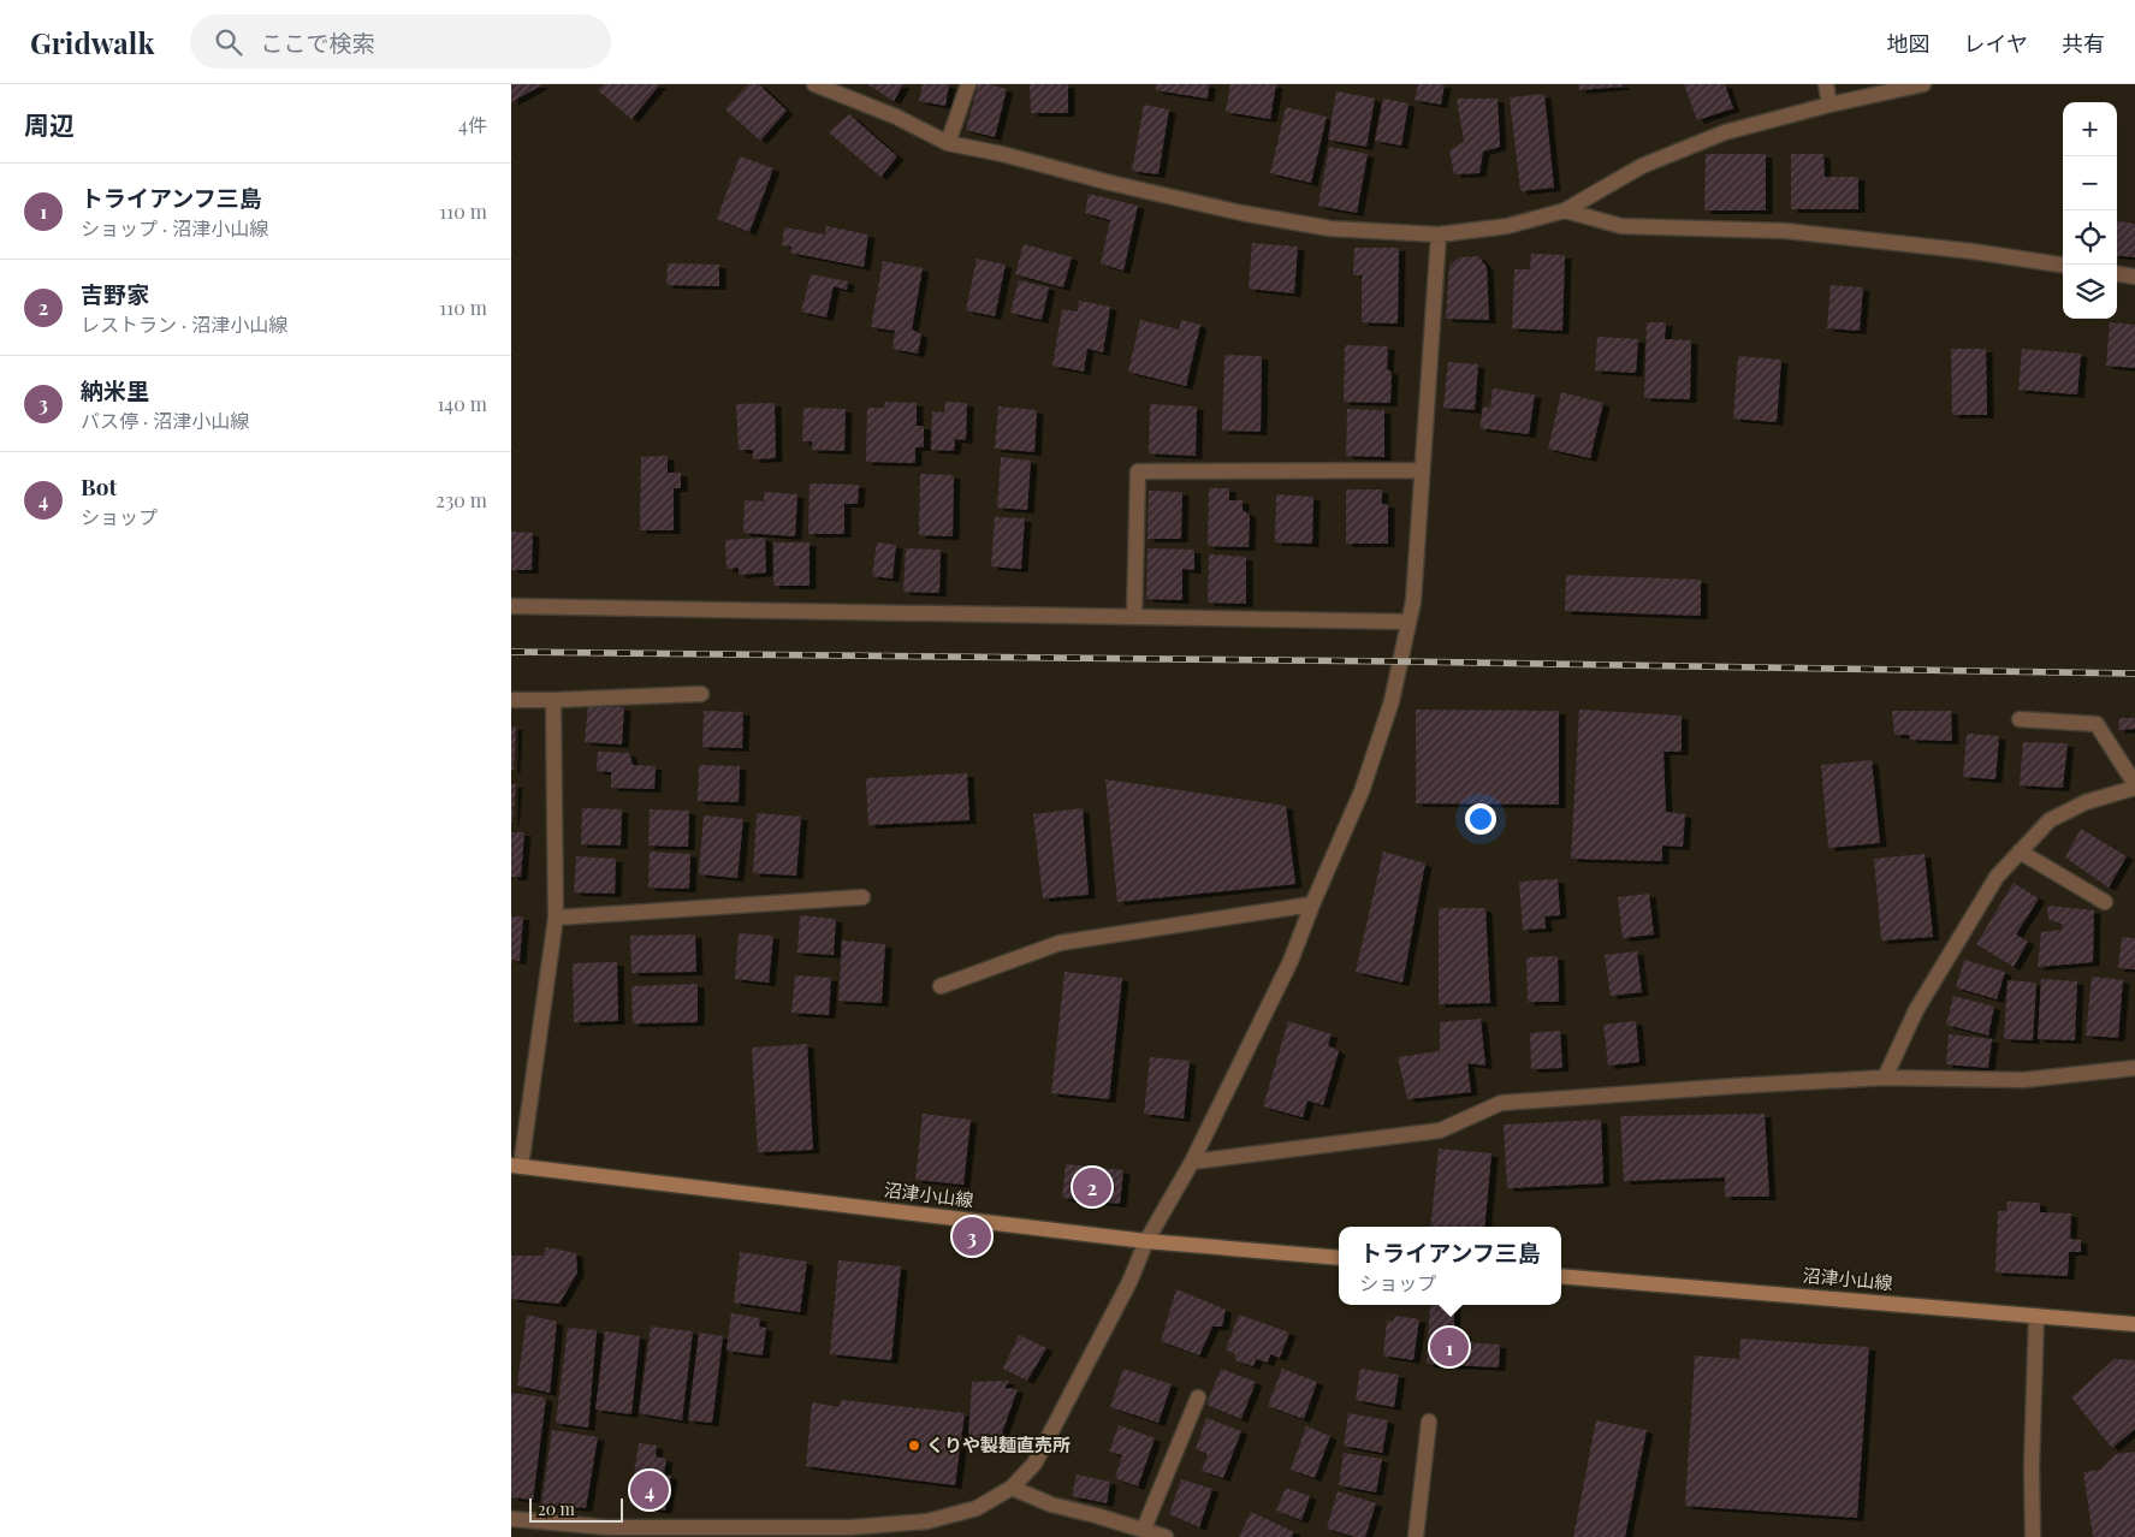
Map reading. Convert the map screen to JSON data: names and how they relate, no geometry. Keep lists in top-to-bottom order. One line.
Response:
{"streets":{"main road":["沼津小山線"]},"places":["くりや製麺直売所"],"scale_bar":"20 m","page":{"header":"Gridwalk","search":"ここで検索","nav":["地図","レイヤ","共有"],"heading":["周辺","4件"],"map_buttons":["+","−"],"list":[{"mark":"1","name":"トライアンフ三島","note":"ショップ · 沼津小山線","value":"110 m"},{"mark":"2","name":"吉野家","note":"レストラン · 沼津小山線","value":"110 m"},{"mark":"3","name":"納米里","note":"バス停 · 沼津小山線","value":"140 m"},{"mark":"4","name":"Bot","note":"ショップ","value":"230 m"}],"pins":["2","3","1","4"],"popup":["トライアンフ三島","ショップ"],"scale":"20 m"}}
